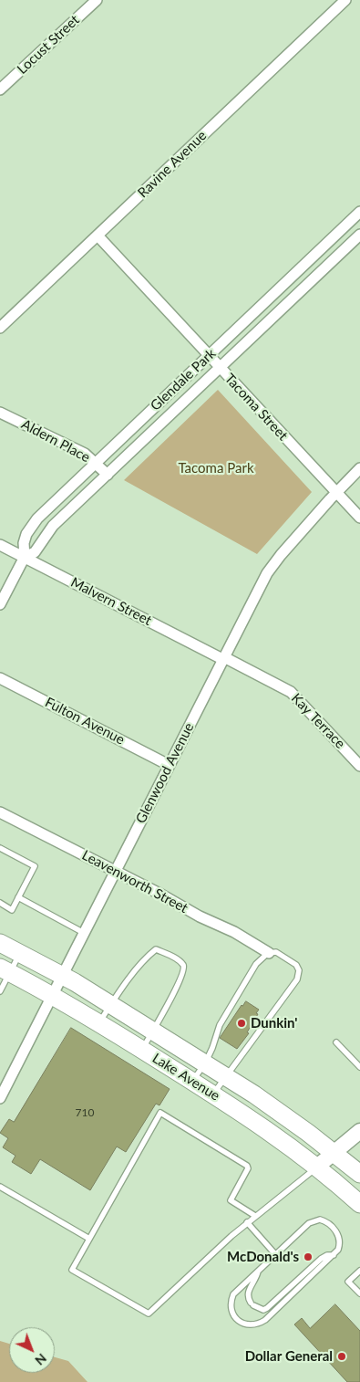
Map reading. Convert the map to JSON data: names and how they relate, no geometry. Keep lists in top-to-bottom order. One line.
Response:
{"streets":{"main road":["Lake Avenue"],"street":["Locust Street","Ravine Avenue","Glendale Park","Tacoma Street","Aldern Place","Malvern Street","Fulton Avenue","Kay Terrace","Glenwood Avenue","Leavenworth Street"]},"crossings":[["Ravine Avenue","Tacoma Street"],["Glendale Park","Tacoma Street"],["Glendale Park","Aldern Place"],["Glendale Park","Malvern Street"],["Tacoma Street","Glenwood Avenue"],["Malvern Street","Kay Terrace"],["Malvern Street","Glenwood Avenue"],["Fulton Avenue","Glenwood Avenue"],["Kay Terrace","Glenwood Avenue"],["Glenwood Avenue","Leavenworth Street"],["Glenwood Avenue","Lake Avenue"]],"parks":["Tacoma Park"],"places":["Dunkin'","McDonald's","Dollar General"],"house_numbers":["710"],"north":"bottom right"}
